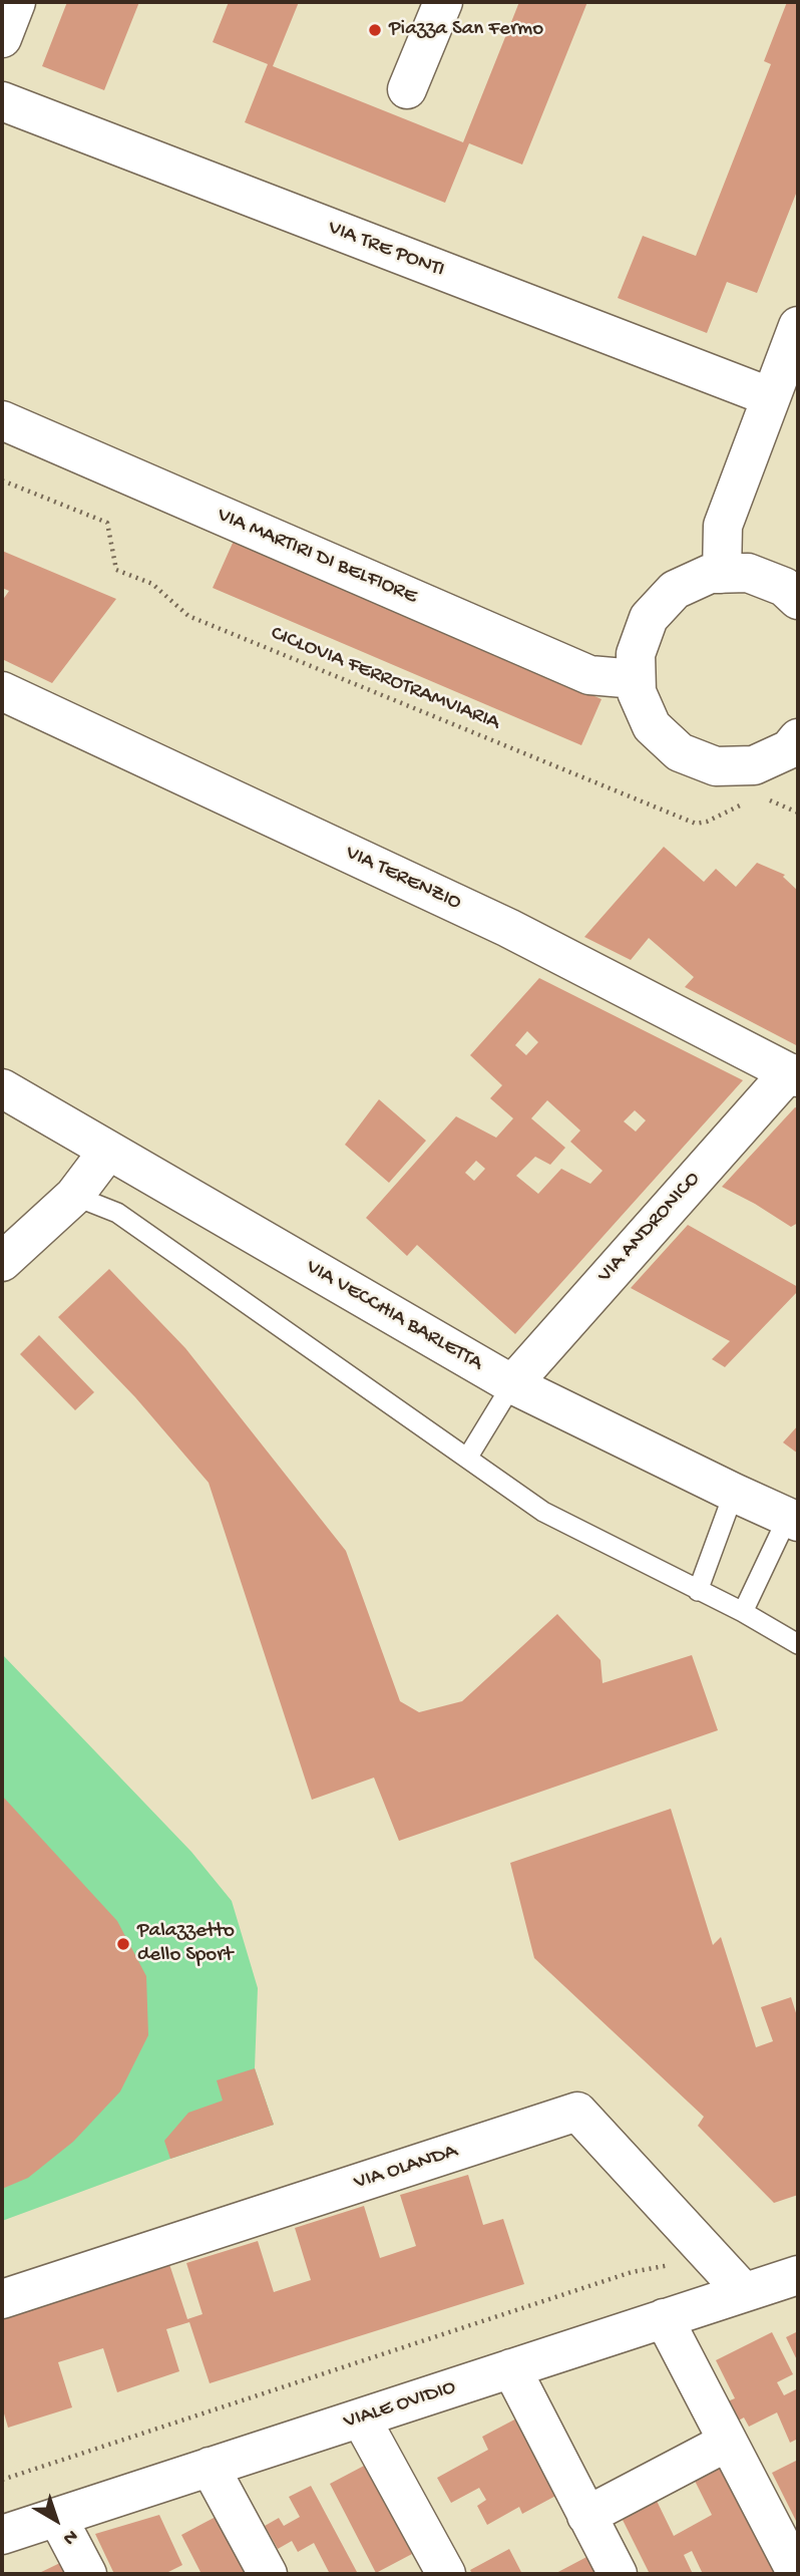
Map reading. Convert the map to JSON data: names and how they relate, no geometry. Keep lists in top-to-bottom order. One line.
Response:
{"streets":{"street":["VIA TRE PONTI","VIA MARTIRI DI BELFIORE","VIA TERENZIO","VIA ANDRONICO","VIA VECCHIA BARLETTA","VIA OLANDA","VIALE OVIDIO"],"path":["CICLOVIA FERROTRAMVIARIA"]},"crossings":[["VIA TERENZIO","VIA ANDRONICO"],["VIA ANDRONICO","VIA VECCHIA BARLETTA"],["VIA OLANDA","VIALE OVIDIO"]],"places":["Piazza San Fermo","Palazzetto dello Sport"],"north":"bottom right"}
